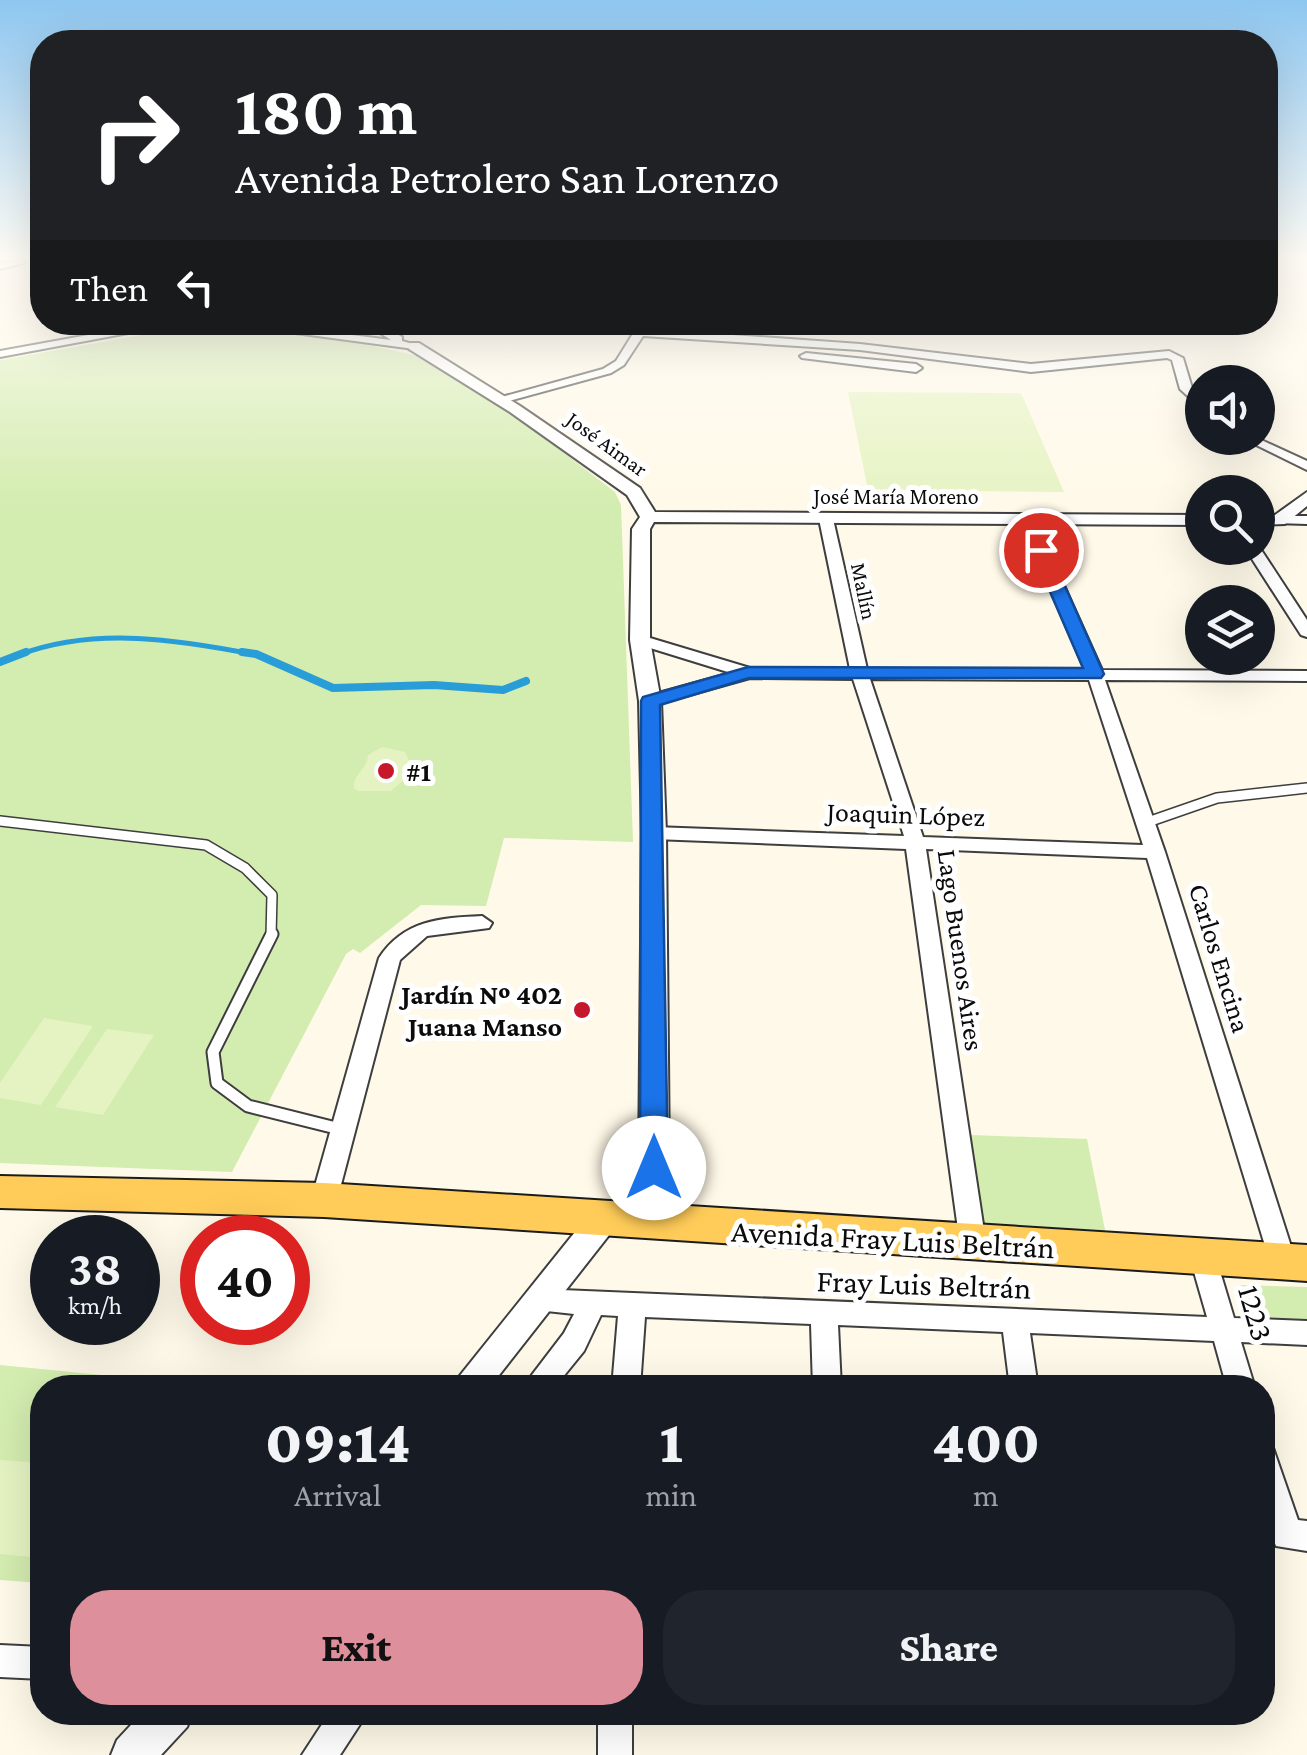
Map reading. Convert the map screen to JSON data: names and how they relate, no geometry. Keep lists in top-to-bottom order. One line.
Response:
{"streets":{"main road":["Avenida Fray Luis Beltrán"],"street":["José Aimar","José María Moreno","Mallín","Joaquin López","Lago Buenos Aires","Carlos Encina","Fray Luis Beltrán","1223"]},"crossings":[["José Aimar","José María Moreno"],["José Aimar","Joaquin López"],["José Aimar","Avenida Fray Luis Beltrán"],["José María Moreno","Mallín"],["José María Moreno","Carlos Encina"],["Mallín","Lago Buenos Aires"],["Joaquin López","Lago Buenos Aires"],["Joaquin López","Carlos Encina"],["Lago Buenos Aires","Avenida Fray Luis Beltrán"],["Carlos Encina","Avenida Fray Luis Beltrán"],["Avenida Fray Luis Beltrán","1223"],["Fray Luis Beltrán","1223"]],"places":["#1","Jardín Nº 402 Juana Manso"],"page":{"turn":["180 m","Avenida Petrolero San Lorenzo"],"then":"Then","speed":"38 km/h","limit":"40","eta":["09:14","Arrival","1","min","400","m"],"buttons":["Exit","Share"]}}
